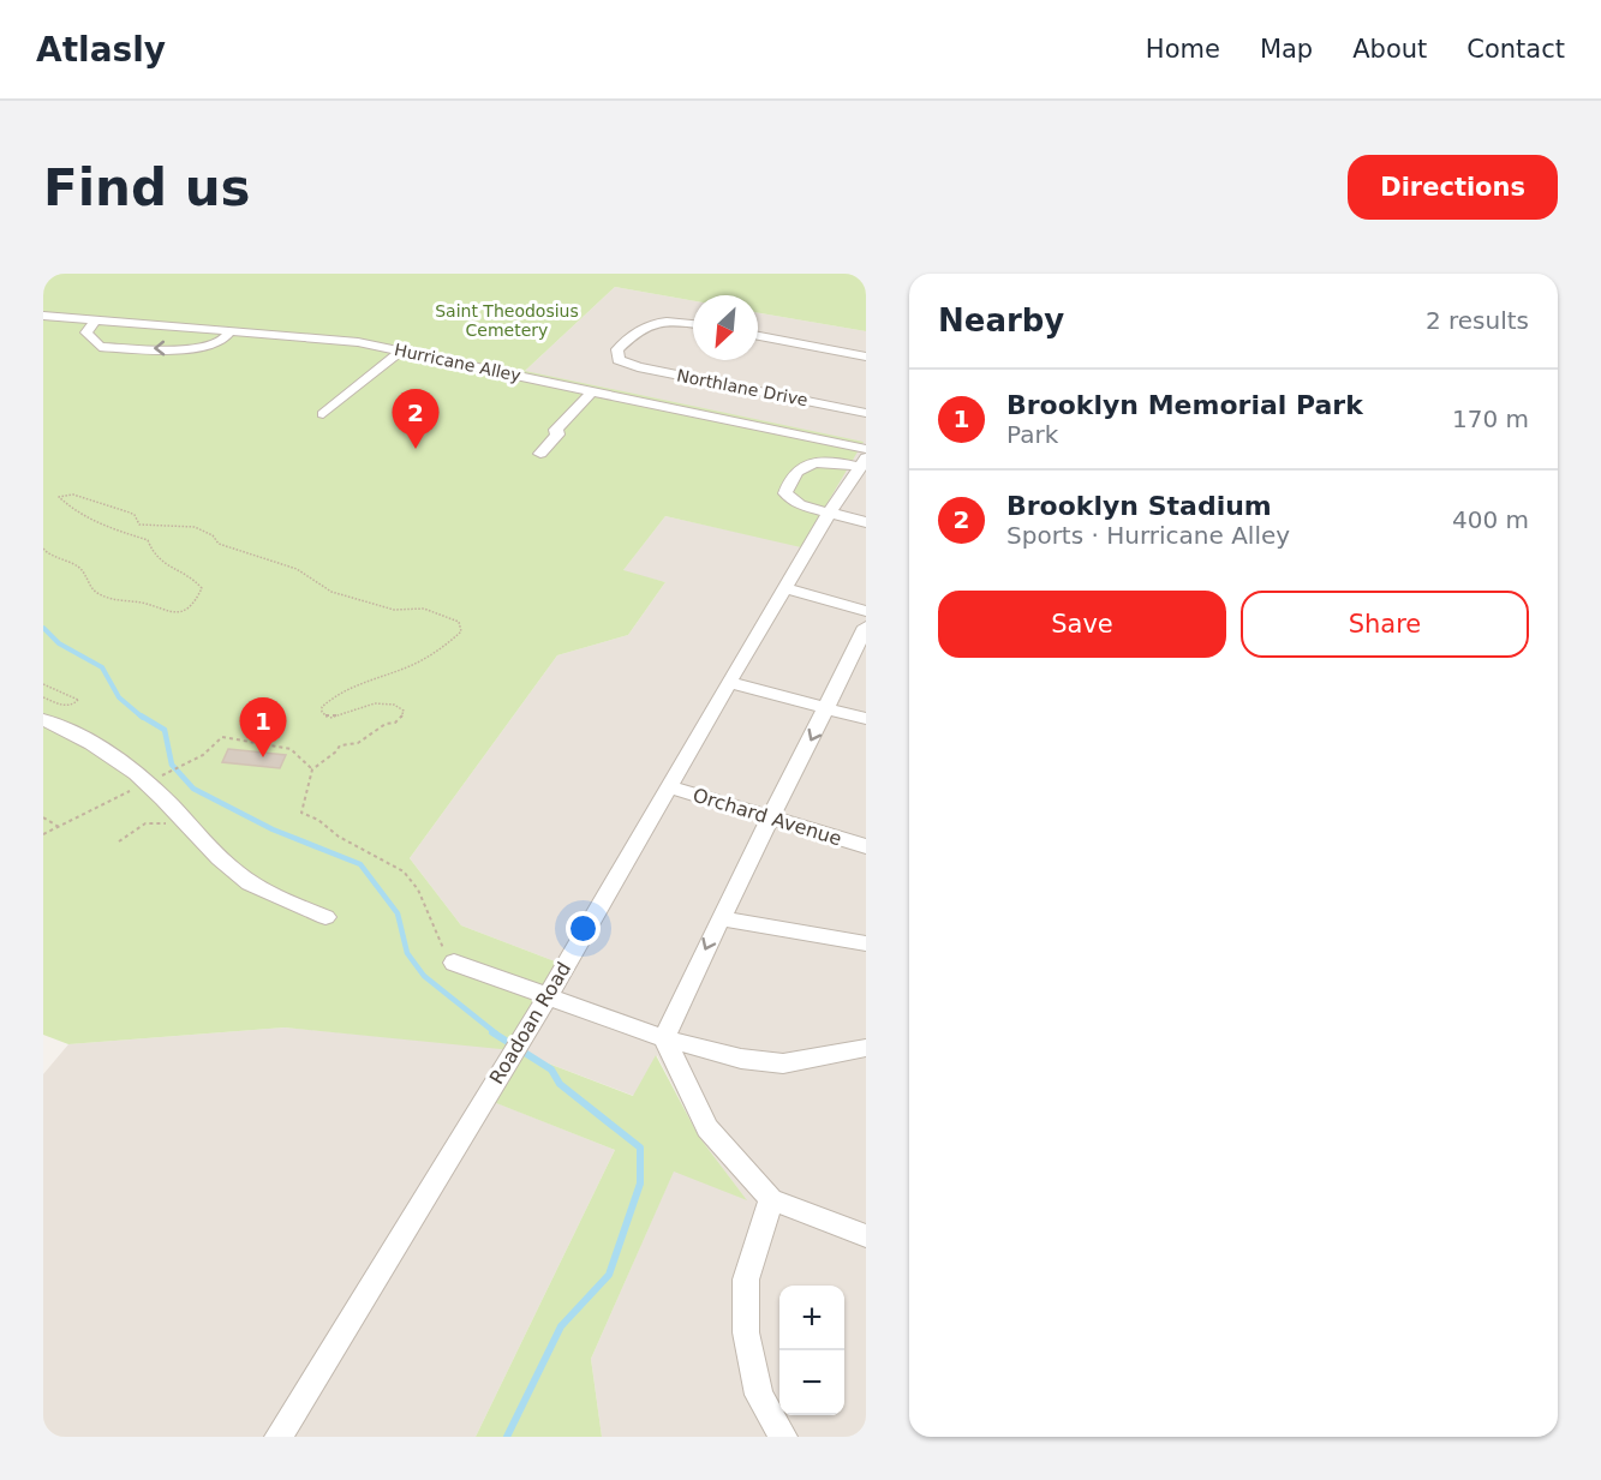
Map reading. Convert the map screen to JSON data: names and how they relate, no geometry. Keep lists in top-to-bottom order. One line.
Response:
{"streets":{"street":["Hurricane Alley","Northlane Drive","Orchard Avenue","Roadoan Road"]},"crossings":[["Hurricane Alley","Roadoan Road"],["Orchard Avenue","Roadoan Road"]],"parks":["Saint Theodosius Cemetery"],"north":"bottom left","page":{"header":"Atlasly","nav":["Home","Map","About","Contact"],"buttons":["Directions",["Save","Share"]],"title":"Find us","heading":["Nearby","2 results"],"list":[{"mark":"1","name":"Brooklyn Memorial Park","note":"Park","value":"170 m"},{"mark":"2","name":"Brooklyn Stadium","note":"Sports · Hurricane Alley","value":"400 m"}],"pins":["2","1"],"map_buttons":["+","−"]}}
